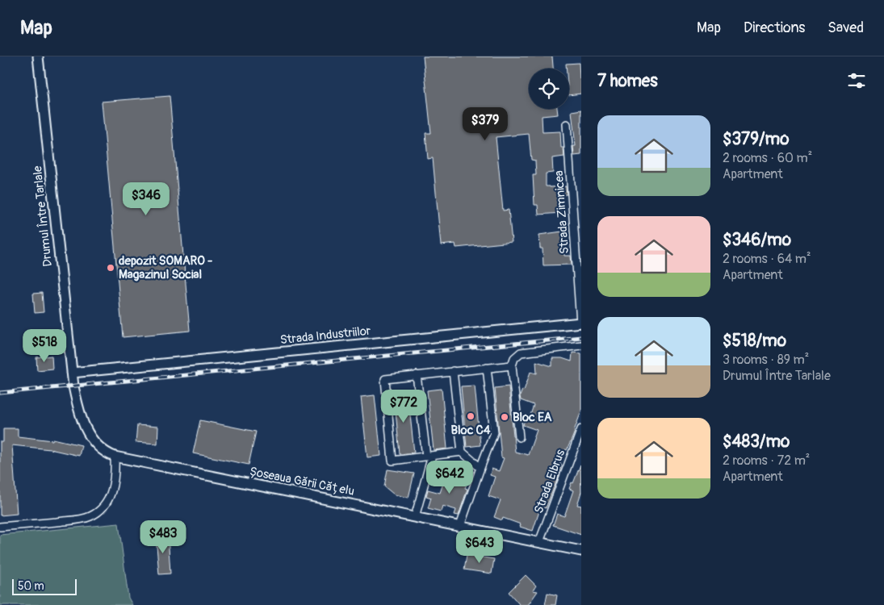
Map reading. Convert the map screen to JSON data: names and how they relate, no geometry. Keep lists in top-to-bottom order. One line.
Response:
{"streets":{"main road":["Drumul Între Tarlale","Strada Industriilor","Șoseaua Gării Cățelu"],"street":["Strada Zimnicea","Strada Elbrus"]},"crossings":[["Strada Zimnicea","Strada Industriilor"],["Drumul Între Tarlale","Strada Industriilor"],["Drumul Între Tarlale","Șoseaua Gării Cățelu"],["Strada Industriilor","Șoseaua Gării Cățelu"],["Șoseaua Gării Cățelu","Strada Elbrus"]],"places":["depozit SOMARO - Magazinul Social","Bloc C4","Bloc EA"],"scale_bar":"50 m","page":{"header":"Map","nav":["Map","Directions","Saved"],"heading":"7 homes","list":[{"name":"$379/mo","note":"2 rooms · 60 m² · Apartment"},{"name":"$346/mo","note":"2 rooms · 64 m² · Apartment"},{"name":"$518/mo","note":"3 rooms · 89 m² · Drumul Între Tarlale"},{"name":"$483/mo","note":"2 rooms · 72 m² · Apartment"}],"price":["$379","$346","$518","$772","$642","$483","$643"],"scale":"50 m"}}
